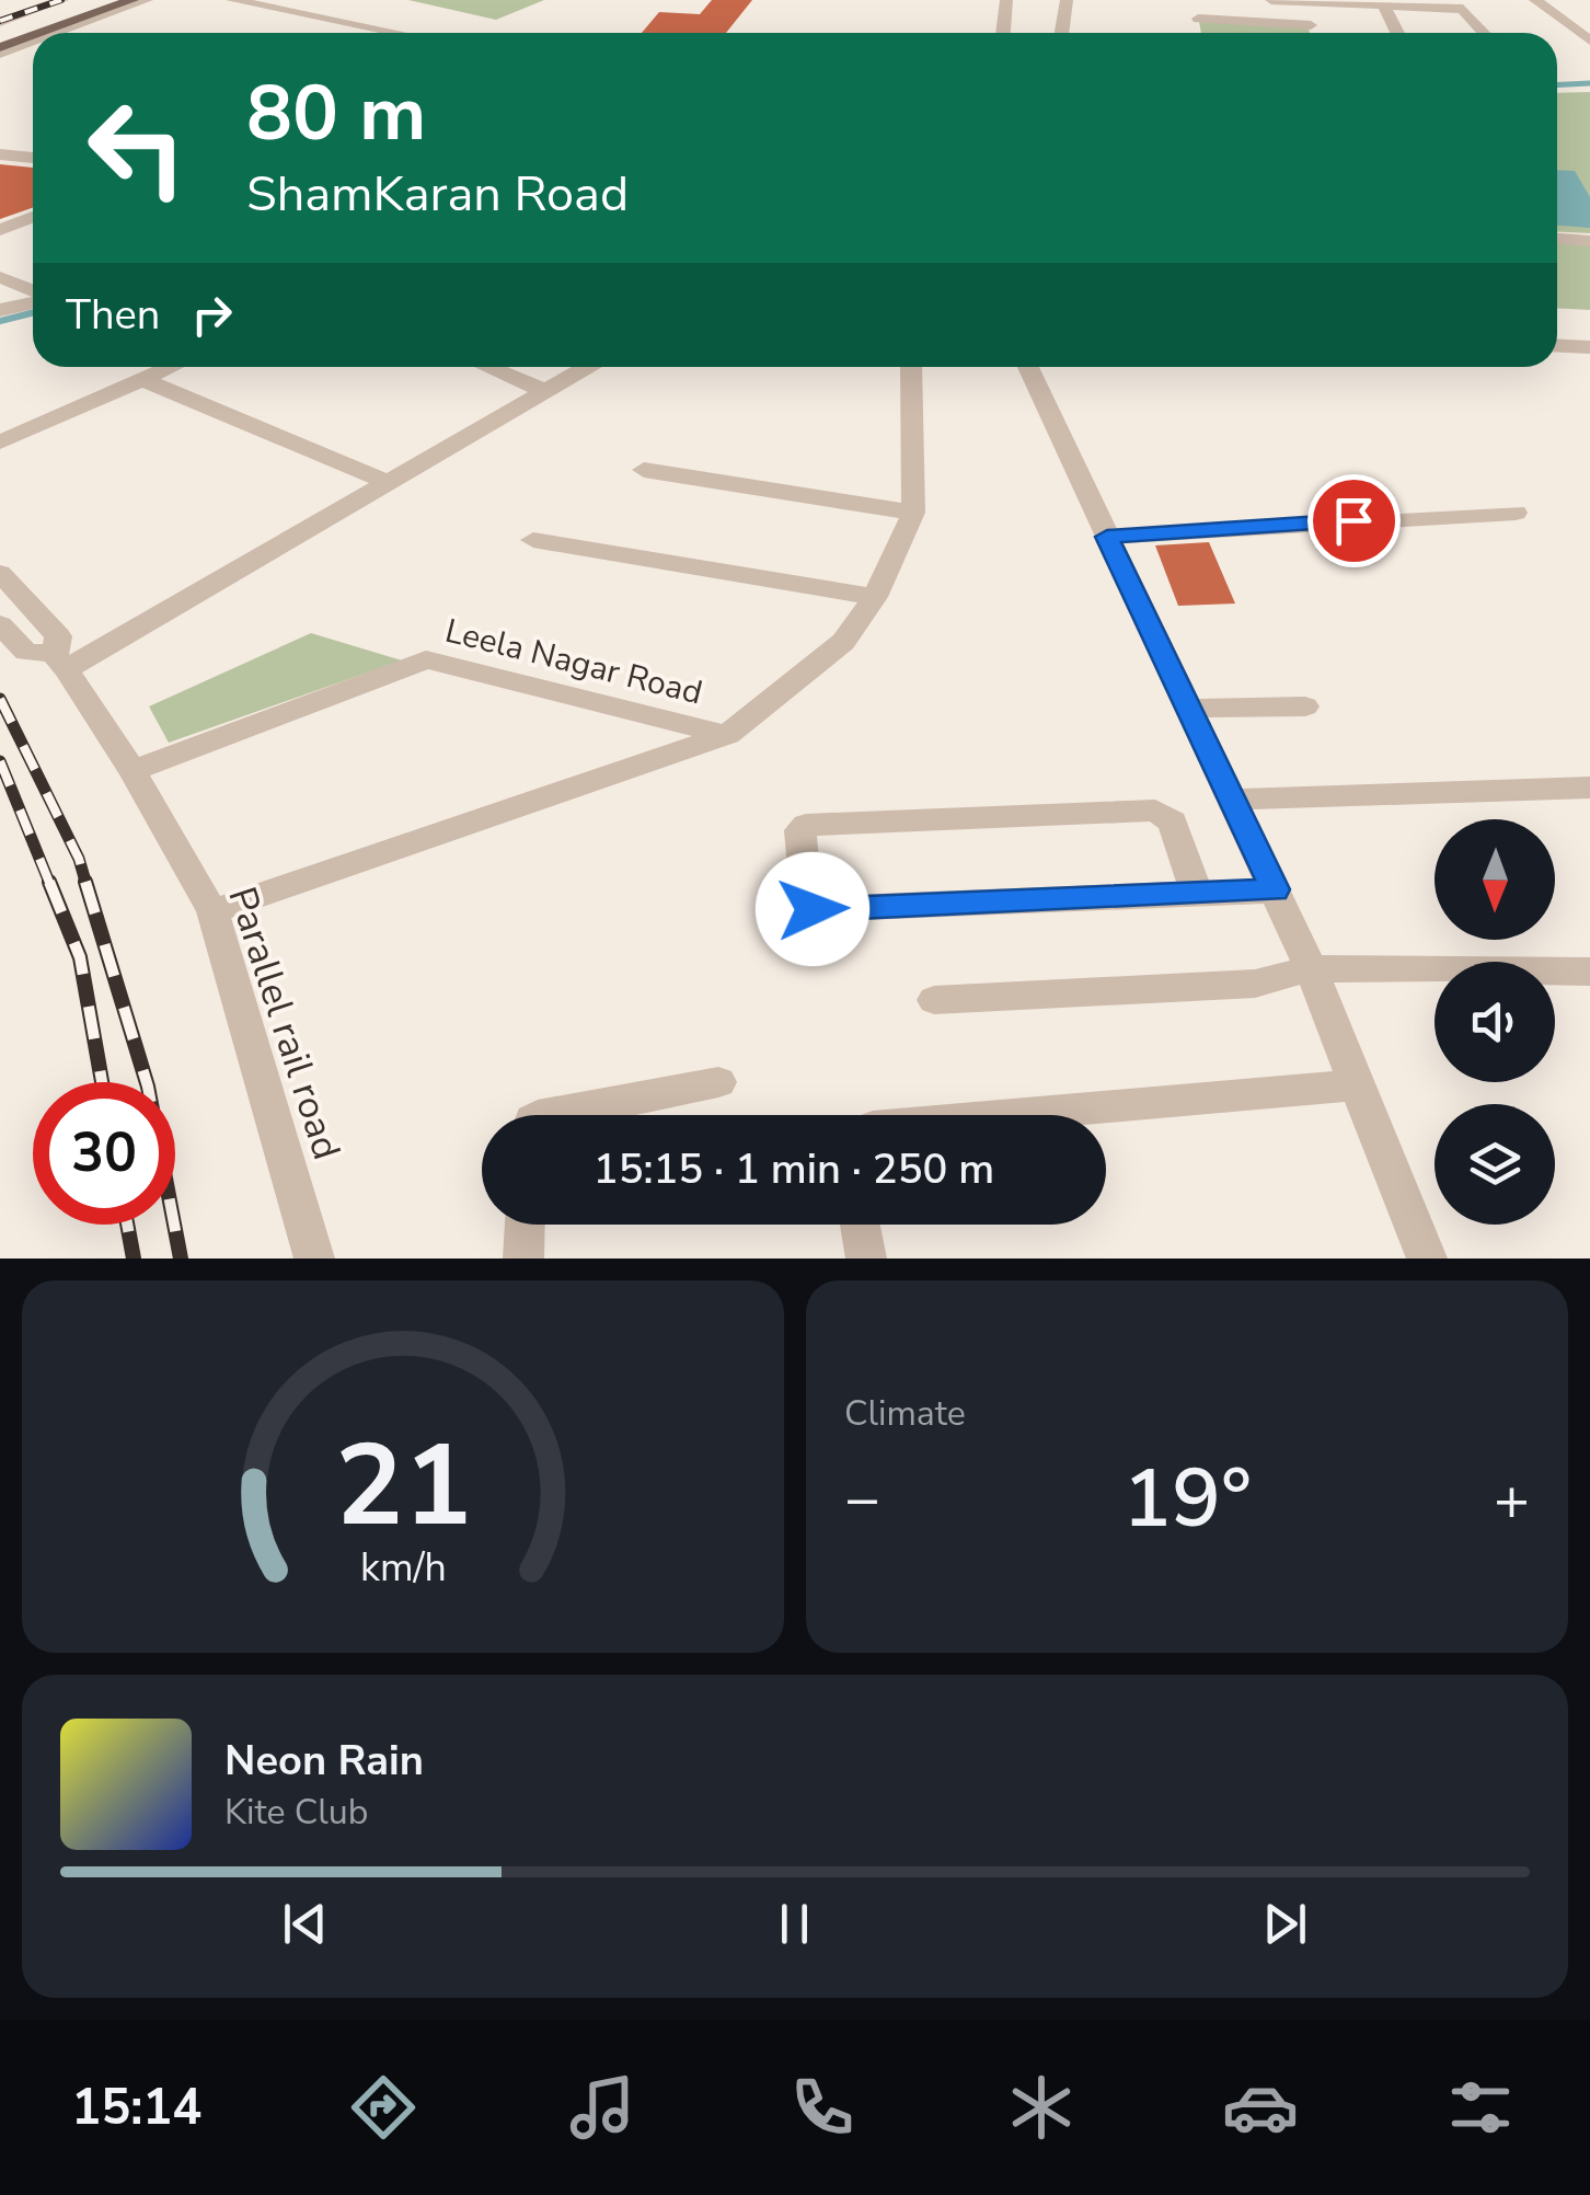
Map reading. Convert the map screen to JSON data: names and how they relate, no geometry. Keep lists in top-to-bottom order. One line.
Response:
{"streets":{"street":["Leela Nagar Road","Parallel rail road"]},"crossings":[["Leela Nagar Road","Parallel rail road"]],"north":"bottom","page":{"turn":["80 m","ShamKaran Road"],"then":"Then","limit":"30","trip":"15:15 · 1 min · 250 m","tile":"Climate","heat":["−","19°","+"],"song":["Neon Rain","Kite Club"],"tabs":"15:14","gauge":["21","km/h"]}}
